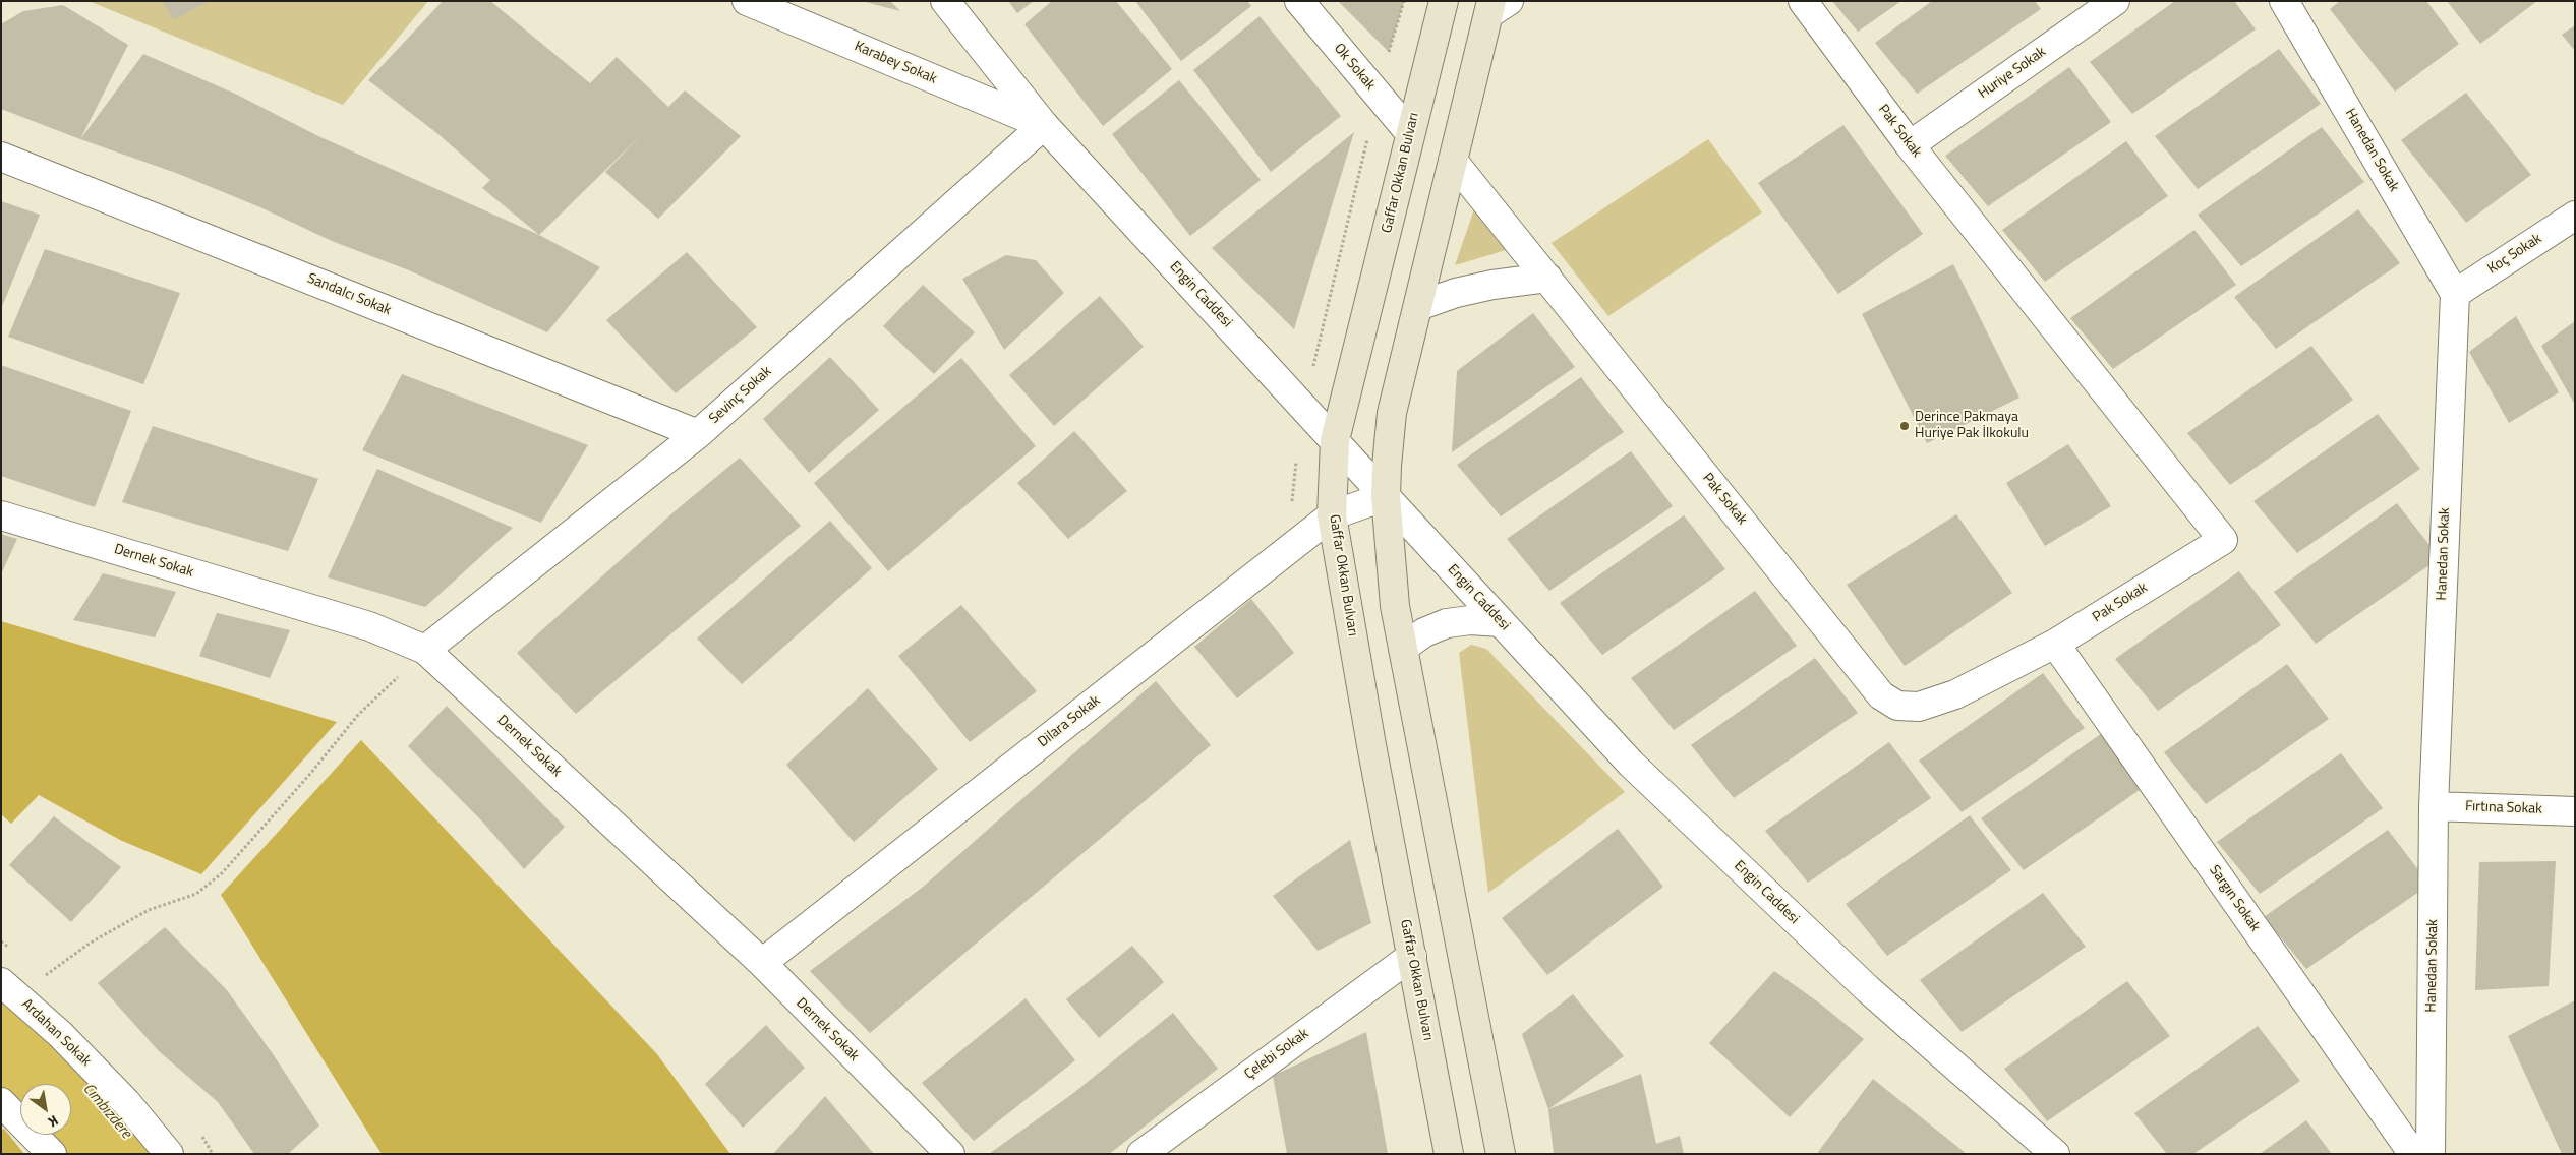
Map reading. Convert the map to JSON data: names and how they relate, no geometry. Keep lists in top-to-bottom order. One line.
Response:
{"streets":{"main road":["Gaffar Okkan Bulvarı"],"street":["Karabey Sokak","Ok Sokak","Huriye Sokak","Pak Sokak","Hanedan Sokak","Koç Sokak","Sandalcı Sokak","Engin Caddesi","Sevinç Sokak","Dernek Sokak","Dilara Sokak","Fırtına Sokak","Sargın Sokak","Ardahan Sokak","Çelebi Sokak"]},"crossings":[["Karabey Sokak","Engin Caddesi"],["Karabey Sokak","Sevinç Sokak"],["Ok Sokak","Gaffar Okkan Bulvarı"],["Huriye Sokak","Pak Sokak"],["Pak Sokak","Sargın Sokak"],["Hanedan Sokak","Koç Sokak"],["Hanedan Sokak","Fırtına Sokak"],["Gaffar Okkan Bulvarı","Engin Caddesi"],["Gaffar Okkan Bulvarı","Dilara Sokak"],["Gaffar Okkan Bulvarı","Çelebi Sokak"],["Sandalcı Sokak","Sevinç Sokak"],["Engin Caddesi","Sevinç Sokak"],["Engin Caddesi","Dilara Sokak"],["Sevinç Sokak","Dernek Sokak"],["Dernek Sokak","Dilara Sokak"]],"water":["Cımbızdere"],"places":["Derince Pakmaya Huriye Pak İlkokulu"],"north":"bottom right"}
